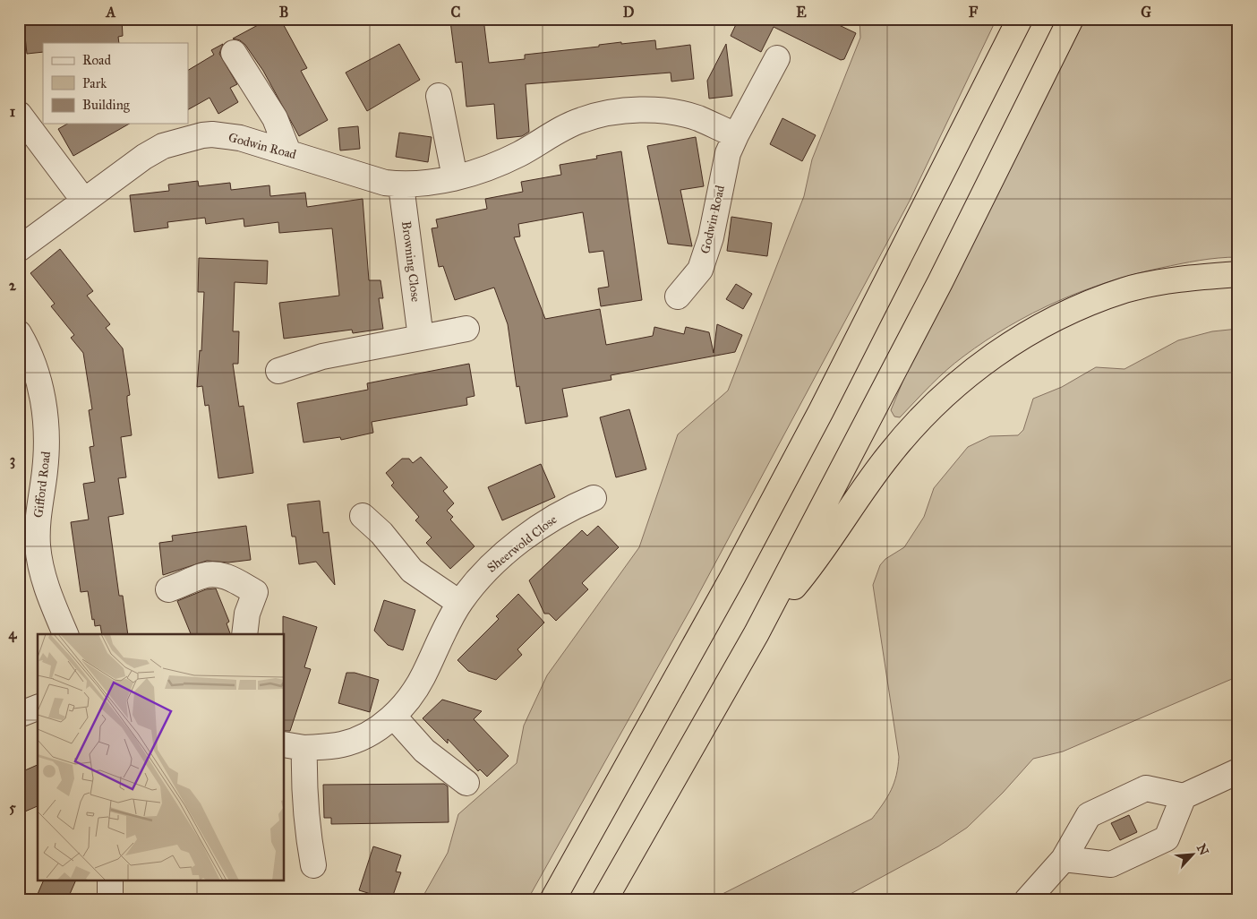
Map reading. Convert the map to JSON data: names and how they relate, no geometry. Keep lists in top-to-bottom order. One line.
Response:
{"streets":{"street":["Godwin Road","Browning Close","Gifford Road","Sheerwold Close"]},"crossings":[["Godwin Road","Browning Close"]],"legend":["Road","Park","Building"],"north":"top right","grid":{"columns":["A","B","C","D","E","F","G"],"rows":["1","2","3","4","5"]}}
